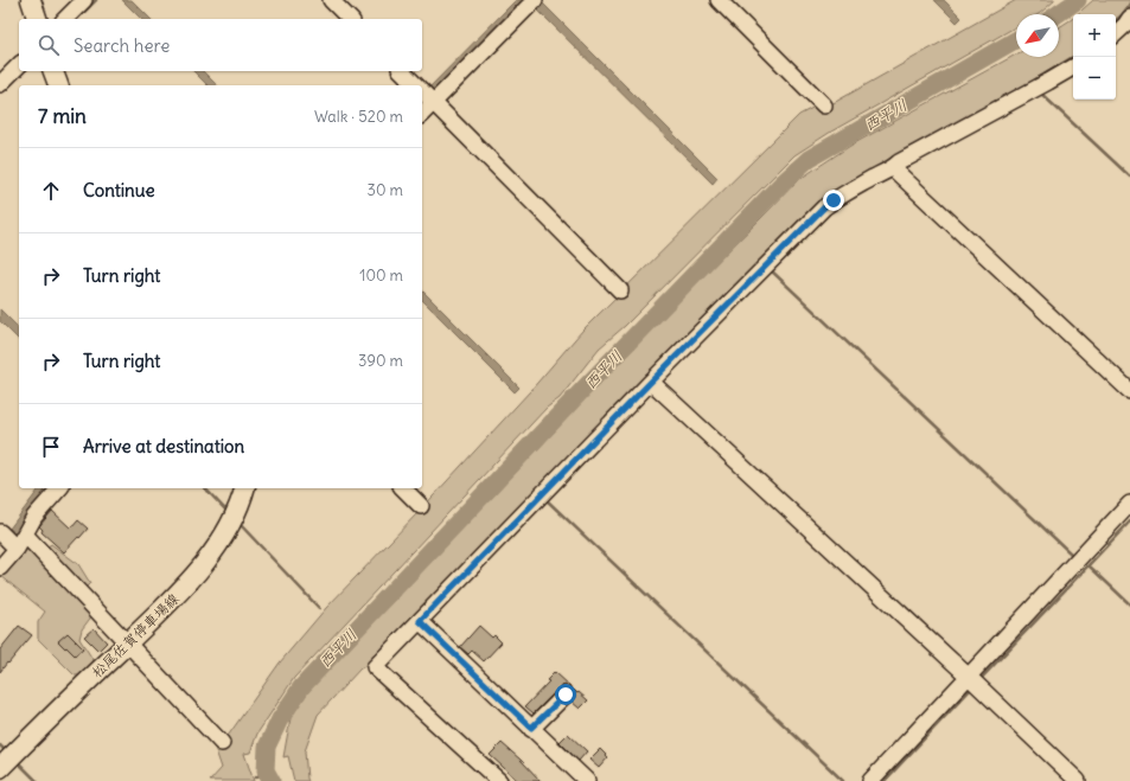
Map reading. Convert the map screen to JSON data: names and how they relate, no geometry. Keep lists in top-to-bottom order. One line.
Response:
{"streets":{"main road":["松尾佐賀停車場線"]},"water":["西平川"],"north":"bottom left","page":{"map_buttons":["+","−"],"search":"Search here","heading":["7 min","Walk · 520 m"],"list":[["Continue","30 m"],["Turn right","100 m"],["Turn right","390 m"],"Arrive at destination"]}}
